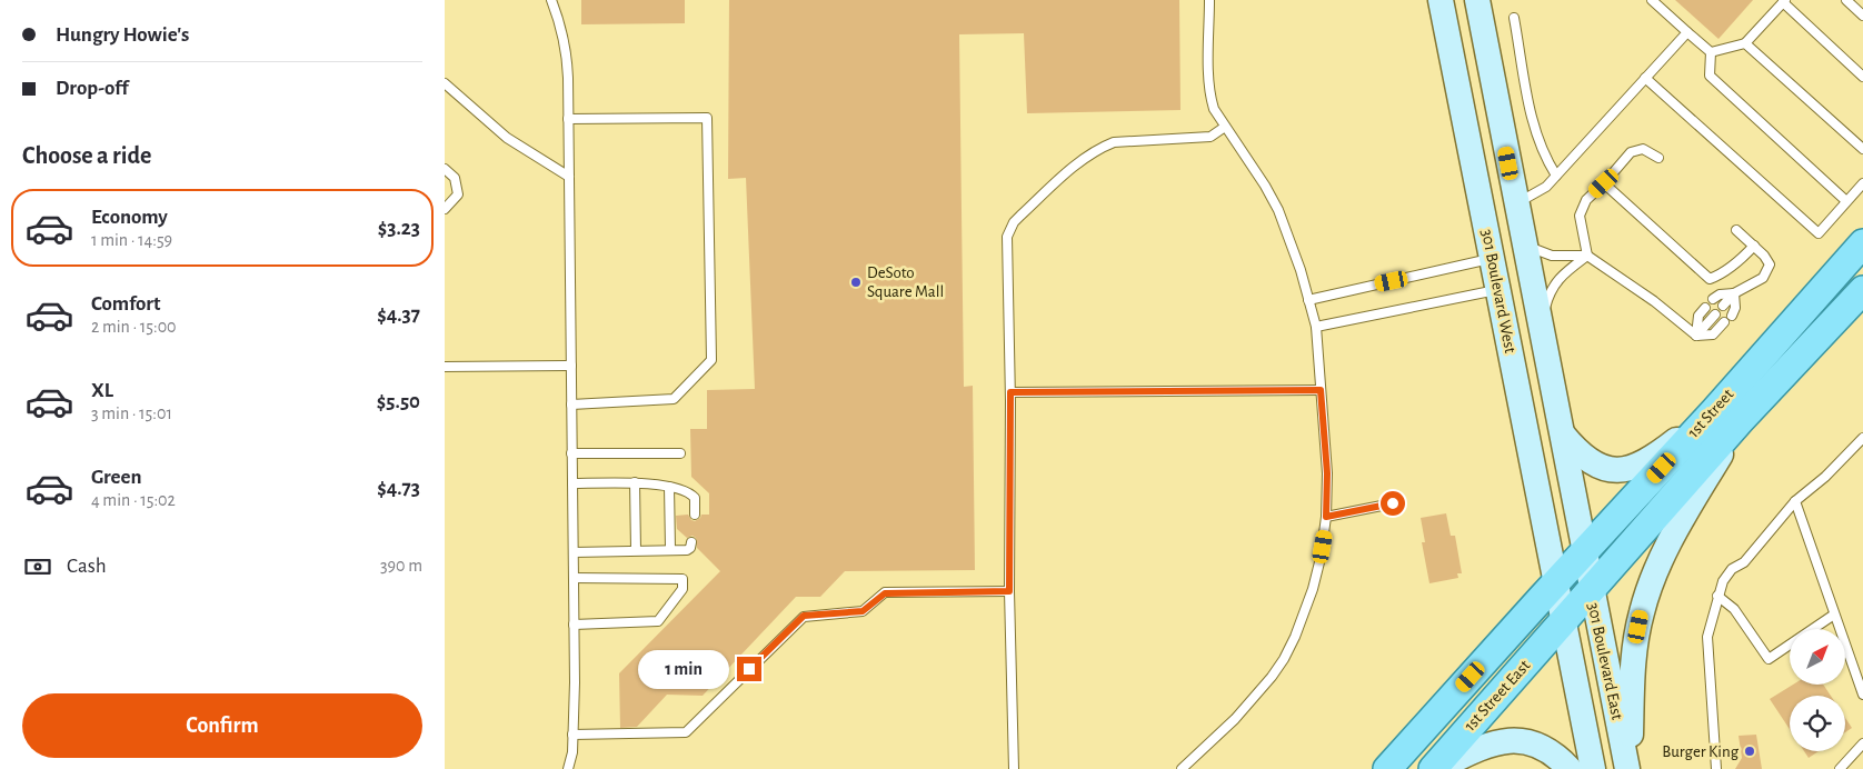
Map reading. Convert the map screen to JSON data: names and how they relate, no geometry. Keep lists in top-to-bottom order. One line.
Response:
{"streets":{"main road":["301 Boulevard West","1st Street","301 Boulevard East","1st Street East"]},"crossings":[["301 Boulevard West","1st Street"],["301 Boulevard West","301 Boulevard East"],["1st Street","301 Boulevard East"],["1st Street","1st Street East"],["301 Boulevard East","1st Street East"]],"places":["DeSoto Square Mall","Burger King"],"north":"top right","page":{"banner":["Hungry Howie's","Drop-off"],"heading":"Choose a ride","list":[{"name":"Economy","note":"1 min · 14:59","value":"$3.23"},{"name":"Comfort","note":"2 min · 15:00","value":"$4.37"},{"name":"XL","note":"3 min · 15:01","value":"$5.50"},{"name":"Green","note":"4 min · 15:02","value":"$4.73"}],"pay":["Cash","390 m"],"bubble":"1 min","buttons":"Confirm"}}
